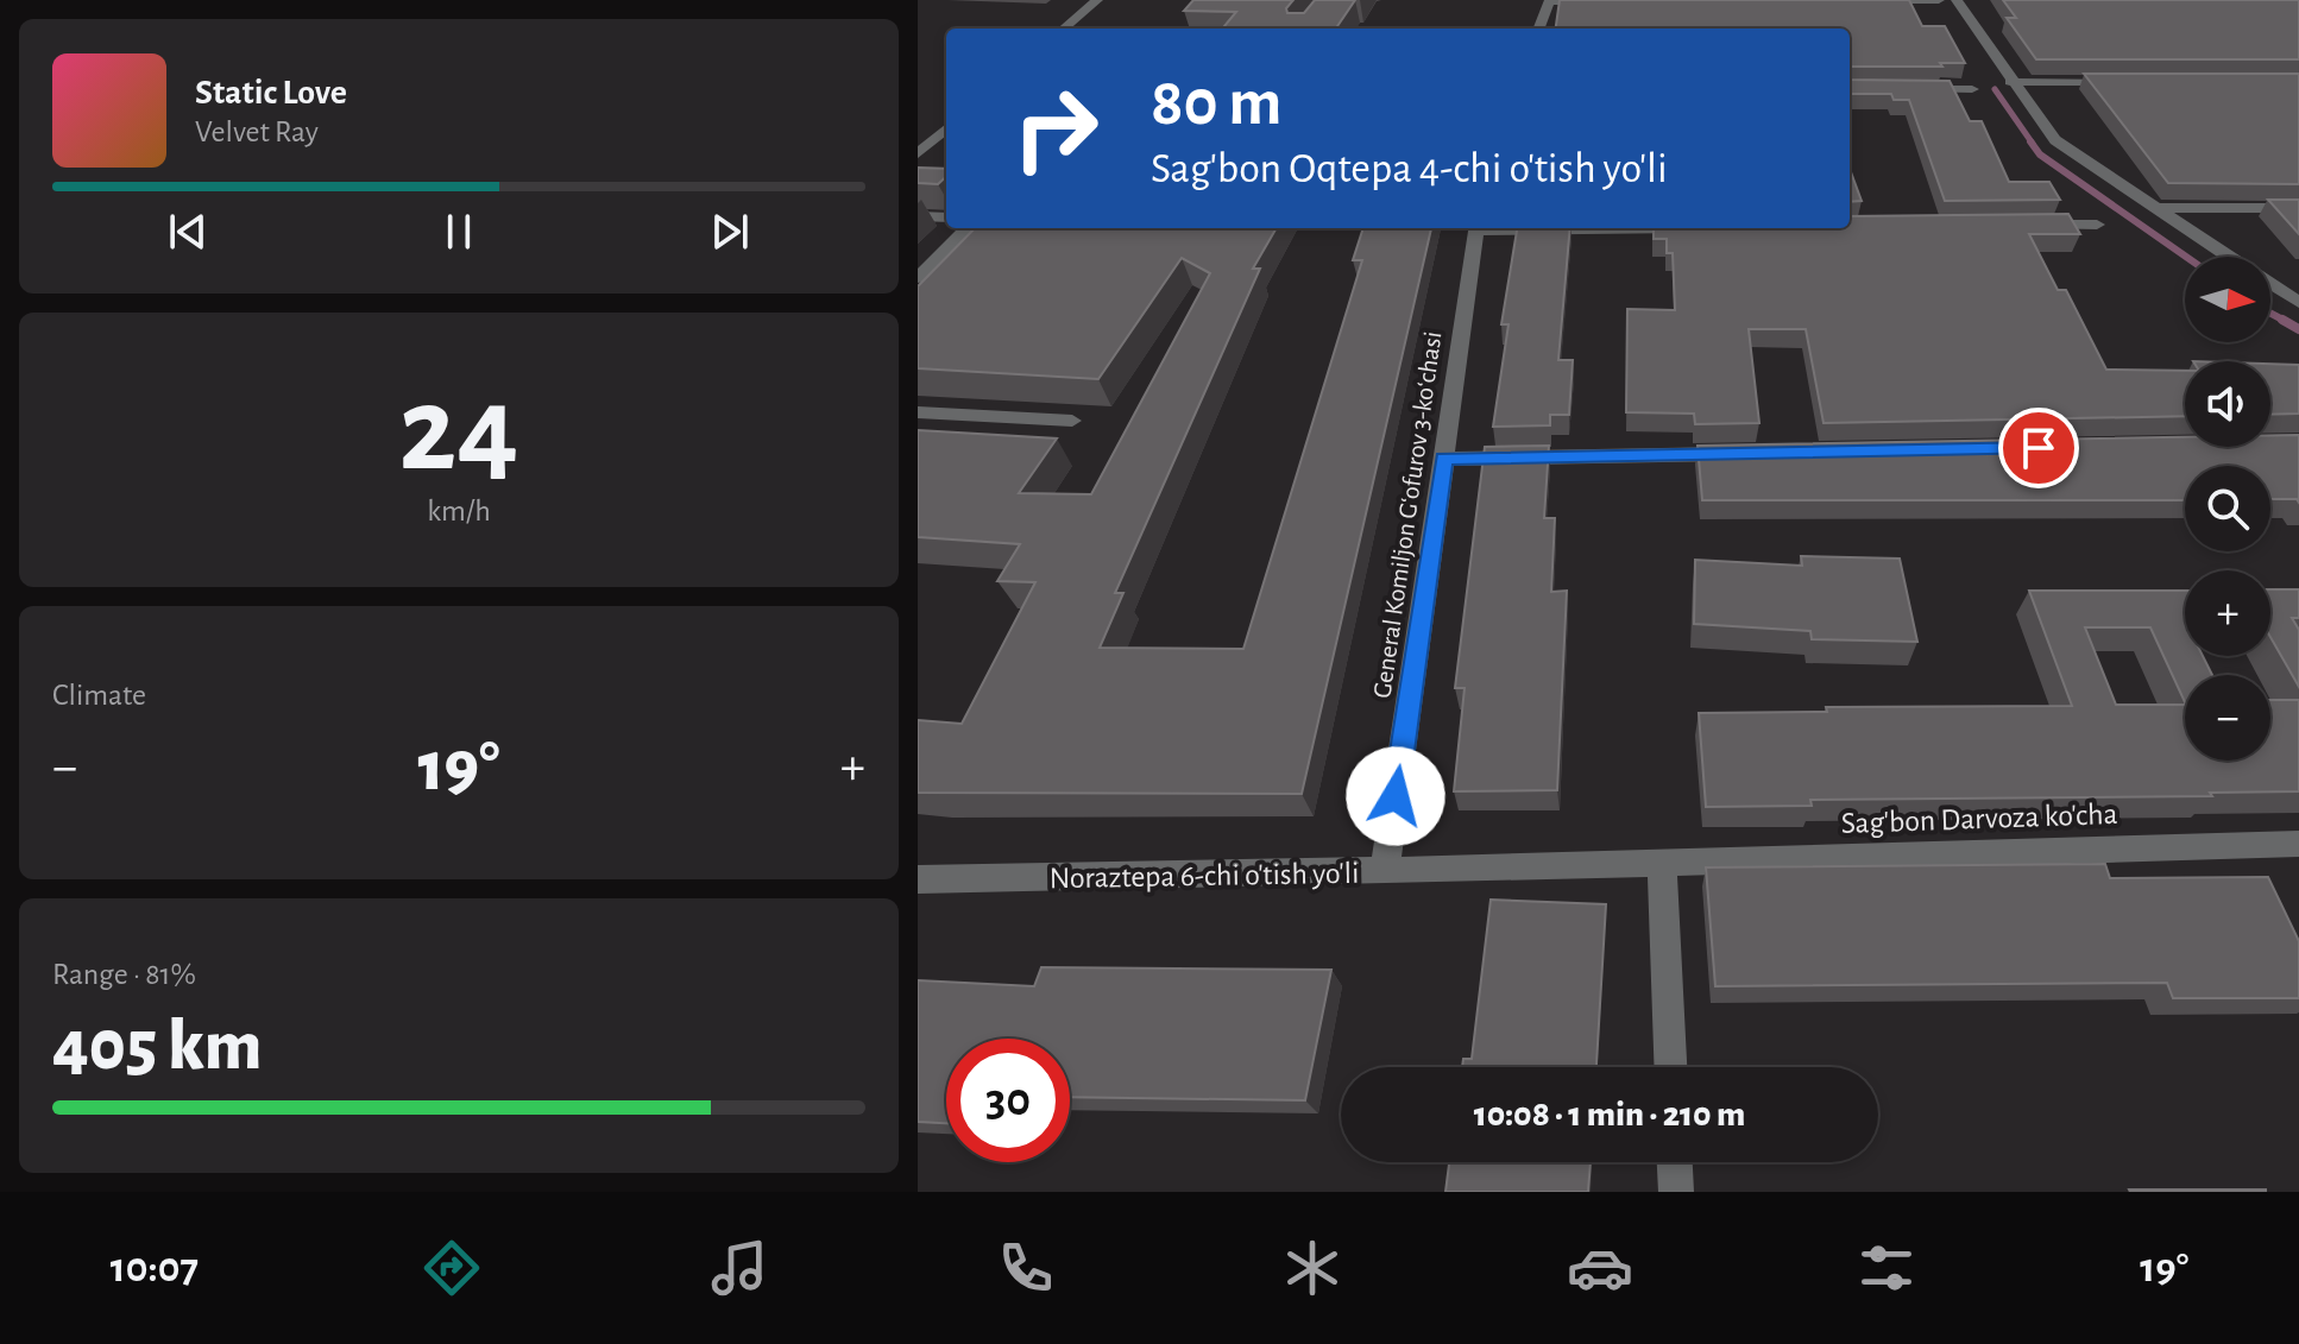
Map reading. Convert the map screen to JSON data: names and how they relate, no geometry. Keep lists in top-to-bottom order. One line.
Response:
{"streets":{"street":["General Komiljon Gʻofurov 3-koʻchasi","Sag'bon Darvoza ko'cha","Noraztepa 6-chi o'tish yo'li"]},"crossings":[["General Komiljon Gʻofurov 3-koʻchasi","Noraztepa 6-chi o'tish yo'li"],["Sag'bon Darvoza ko'cha","Noraztepa 6-chi o'tish yo'li"]],"north":"right","page":{"turn":["80 m","Sag'bon Oqtepa 4-chi o'tish yo'li"],"song":["Static Love","Velvet Ray"],"map_buttons":["+","−"],"tile":[["24","km/h"],"Climate",["Range · 81%","405 km"]],"heat":["−","19°","+"],"limit":"30","trip":"10:08 · 1 min · 210 m","tabs":["10:07","19°"]}}
